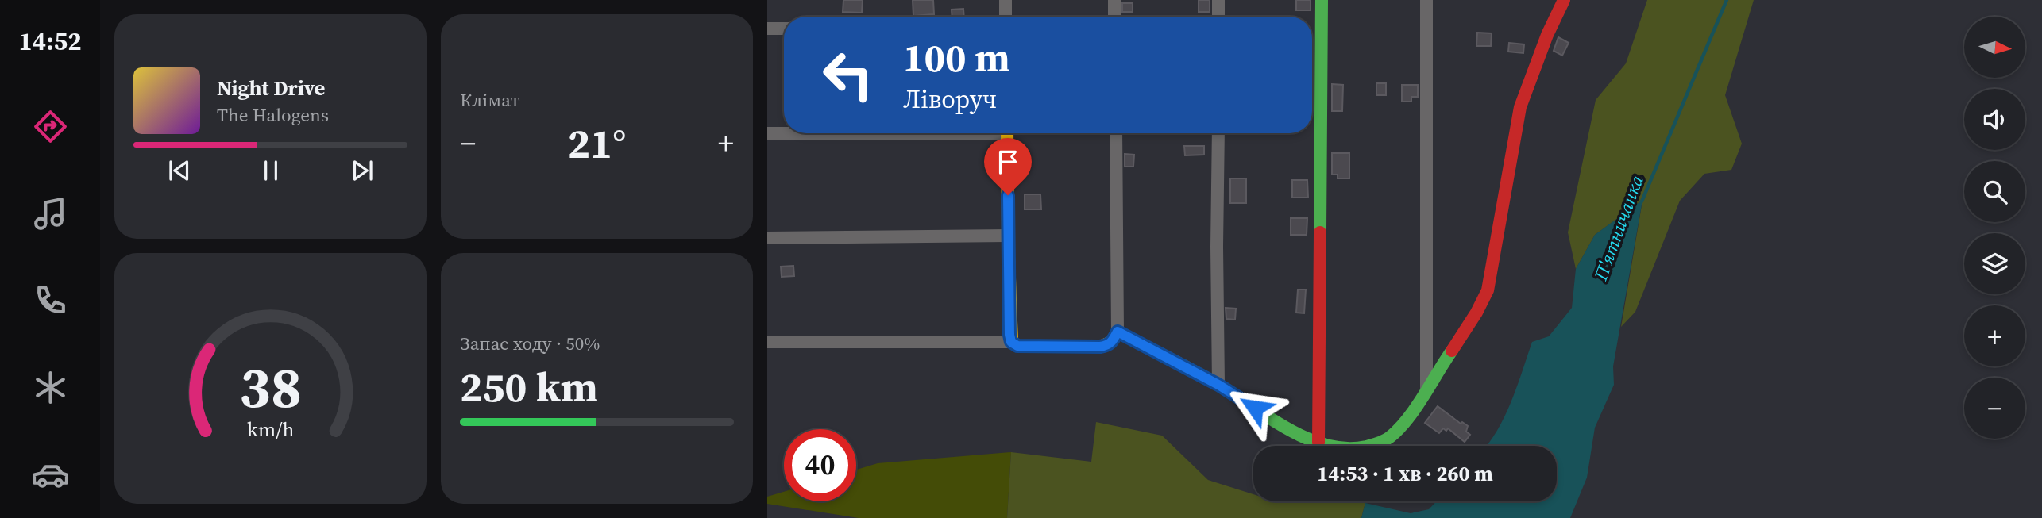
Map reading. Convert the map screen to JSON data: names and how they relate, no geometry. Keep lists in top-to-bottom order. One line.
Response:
{"water":["П'ятничанка"],"north":"right","page":{"tabs":"14:52","tile":["Клімат",["Запас ходу · 50%","250 km"]],"map_buttons":["+","−"],"turn":["100 m","Ліворуч"],"song":["Night Drive","The Halogens"],"heat":["−","21°","+"],"limit":"40","trip":"14:53 · 1 хв · 260 m","gauge":["38","km/h"]}}
